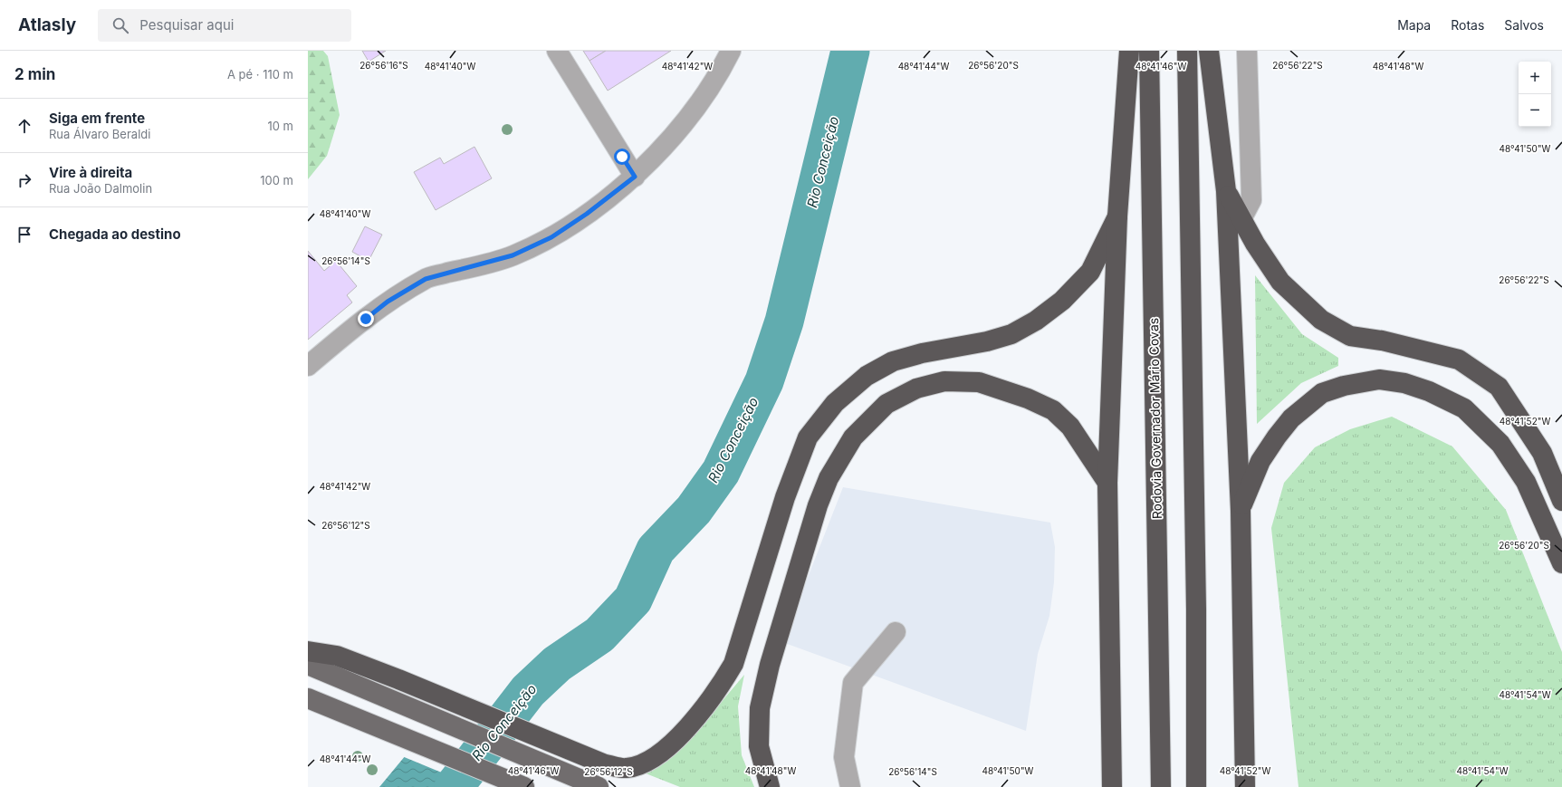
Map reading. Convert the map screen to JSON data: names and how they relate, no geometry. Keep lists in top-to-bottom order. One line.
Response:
{"streets":{"highway":["Rodovia Governador Mário Covas"]},"water":["Rio Conceição"],"page":{"header":"Atlasly","search":"Pesquisar aqui","nav":["Mapa","Rotas","Salvos"],"heading":["2 min","A pé · 110 m"],"map_buttons":["+","−"],"list":[["Siga em frente","Rua Álvaro Beraldi","10 m"],["Vire à direita","Rua João Dalmolin","100 m"],"Chegada ao destino"]},"coordinates":["26°56'16\"S","26°56'20\"S","26°56'22\"S","48°41'40\"W","48°41'42\"W","48°41'44\"W","48°41'46\"W","48°41'48\"W","48°41'50\"W","26°56'14\"S","48°41'52\"W","26°56'12\"S","48°41'54\"W"]}
